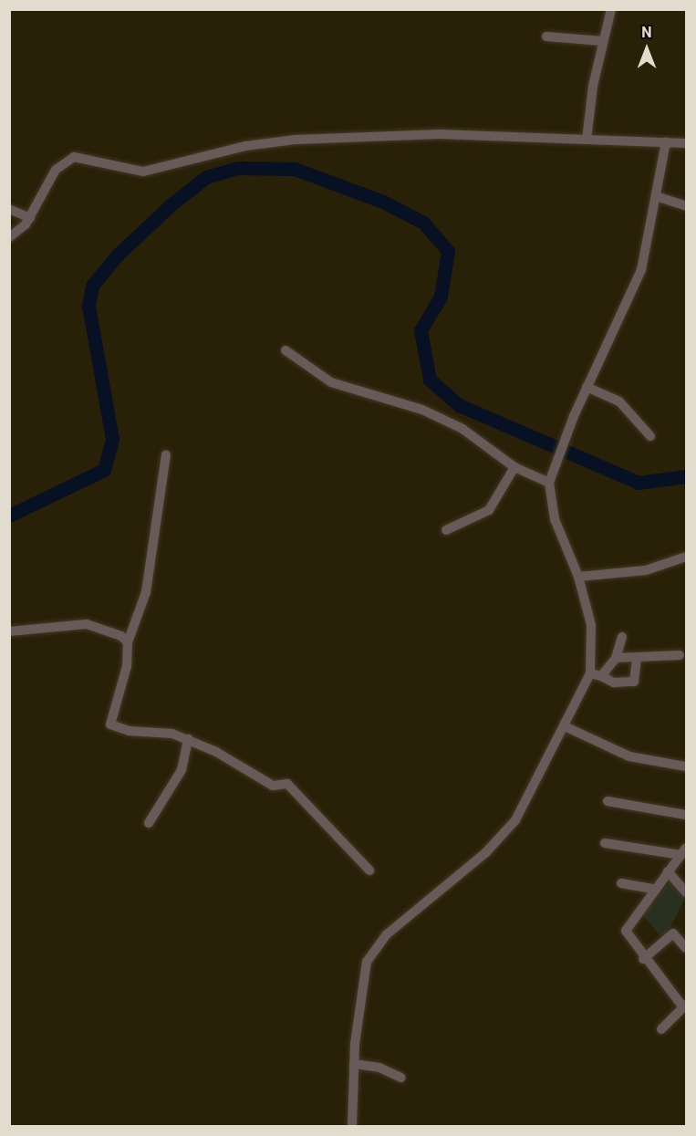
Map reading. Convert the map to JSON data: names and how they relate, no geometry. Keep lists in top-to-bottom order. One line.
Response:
{"north":"top"}
